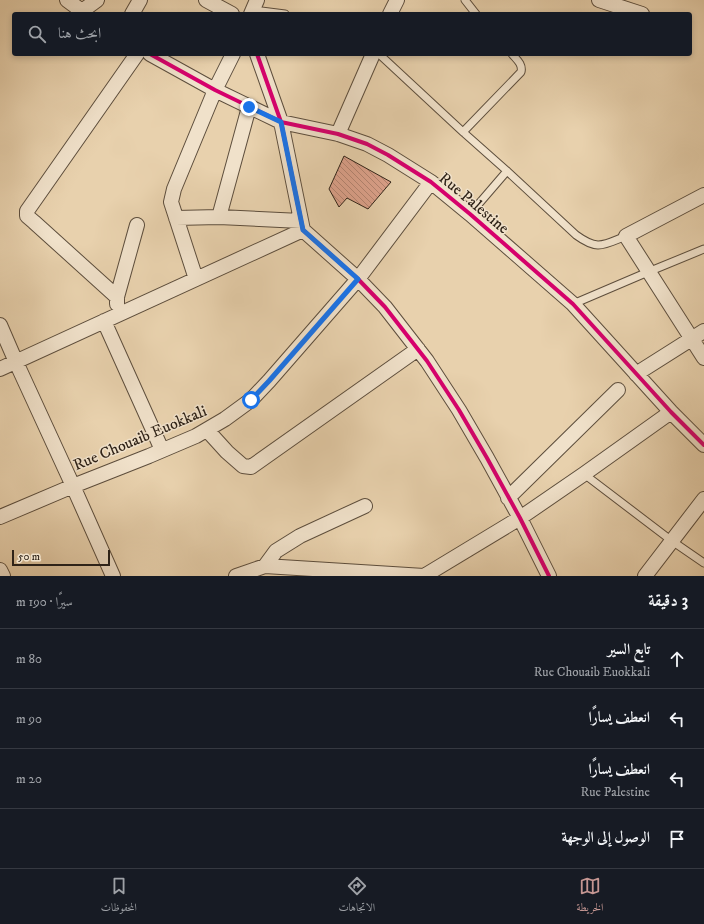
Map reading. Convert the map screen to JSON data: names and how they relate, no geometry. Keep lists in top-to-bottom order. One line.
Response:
{"streets":{"street":["Rue Palestine","Rue Chouaib Euokkali"]},"crossings":[["Rue Palestine","Rue Chouaib Euokkali"]],"scale_bar":"50 m","page":{"search":"ابحث هنا","scale":"50 m","heading":["3 دقيقة","سيرًا · 190 m"],"list":[["تابع السير","Rue Chouaib Euokkali","80 m"],["انعطف يسارًا","90 m"],["انعطف يسارًا","Rue Palestine","20 m"],"الوصول إلى الوجهة"],"nav":["الخريطة","الاتجاهات","المحفوظات"]}}
